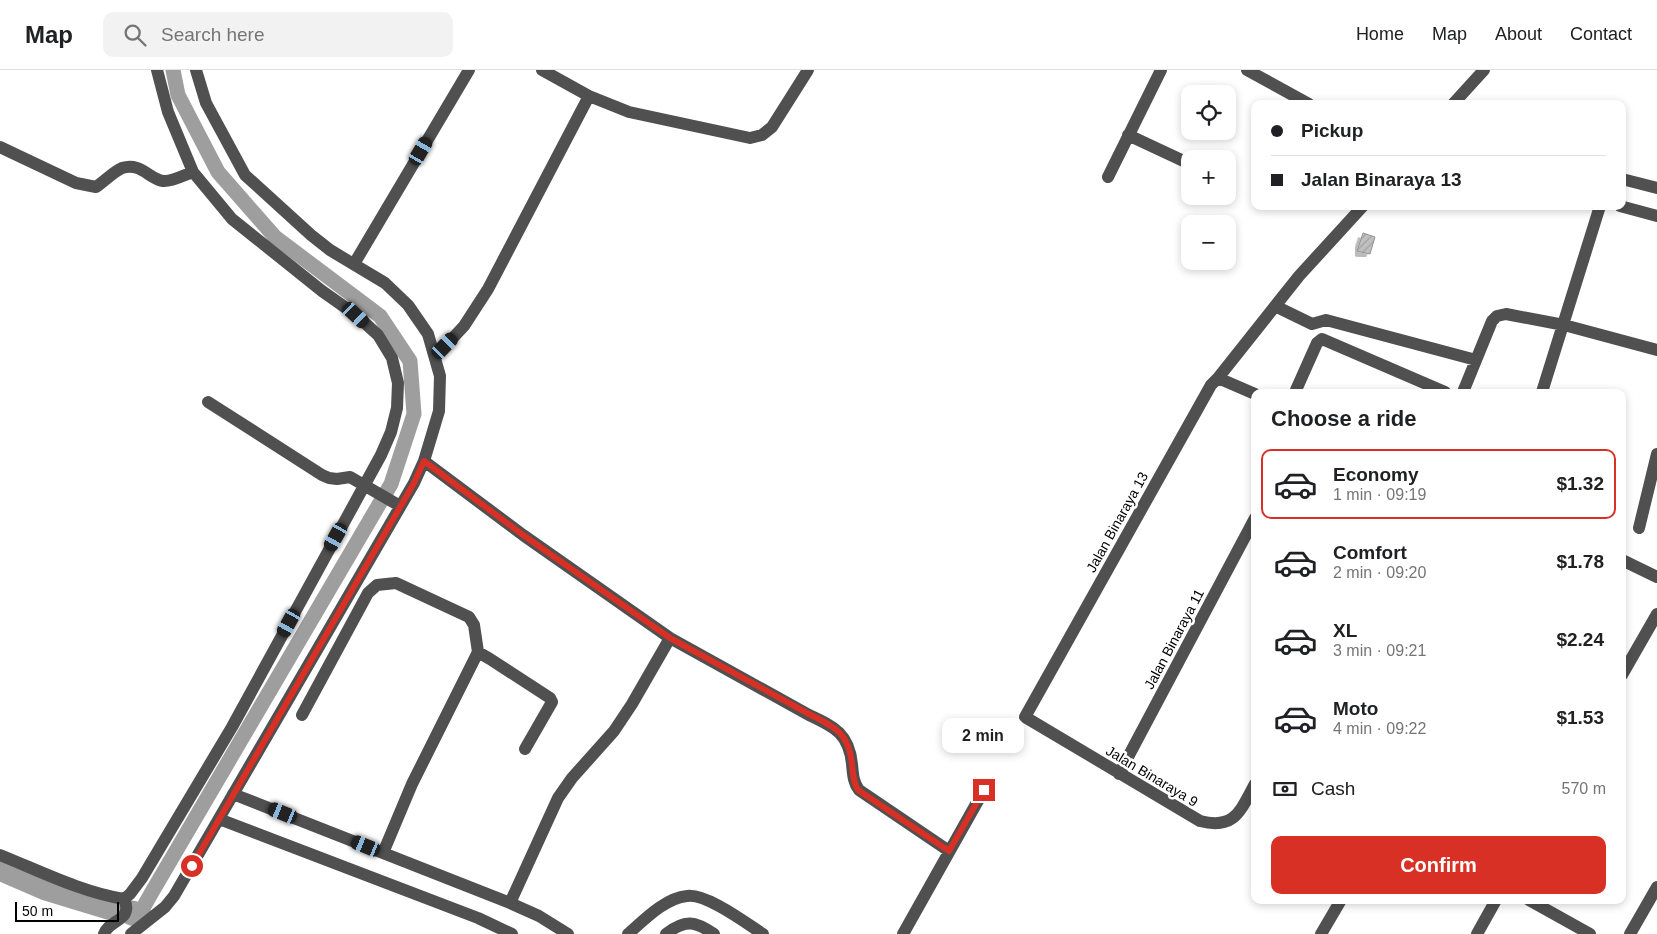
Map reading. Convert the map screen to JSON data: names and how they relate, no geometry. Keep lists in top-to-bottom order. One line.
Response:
{"streets":{"street":["Jalan Binaraya 13","Jalan Binaraya 11","Jalan Binaraya 9"]},"crossings":[["Jalan Binaraya 13","Jalan Binaraya 9"],["Jalan Binaraya 11","Jalan Binaraya 9"]],"scale_bar":"50 m","page":{"header":"Map","search":"Search here","nav":["Home","Map","About","Contact"],"map_buttons":["+","−"],"banner":["Pickup","Jalan Binaraya 13"],"heading":"Choose a ride","list":[{"name":"Economy","note":"1 min · 09:19","value":"$1.32"},{"name":"Comfort","note":"2 min · 09:20","value":"$1.78"},{"name":"XL","note":"3 min · 09:21","value":"$2.24"},{"name":"Moto","note":"4 min · 09:22","value":"$1.53"}],"bubble":"2 min","pay":["Cash","570 m"],"buttons":"Confirm","scale":"50 m"}}
